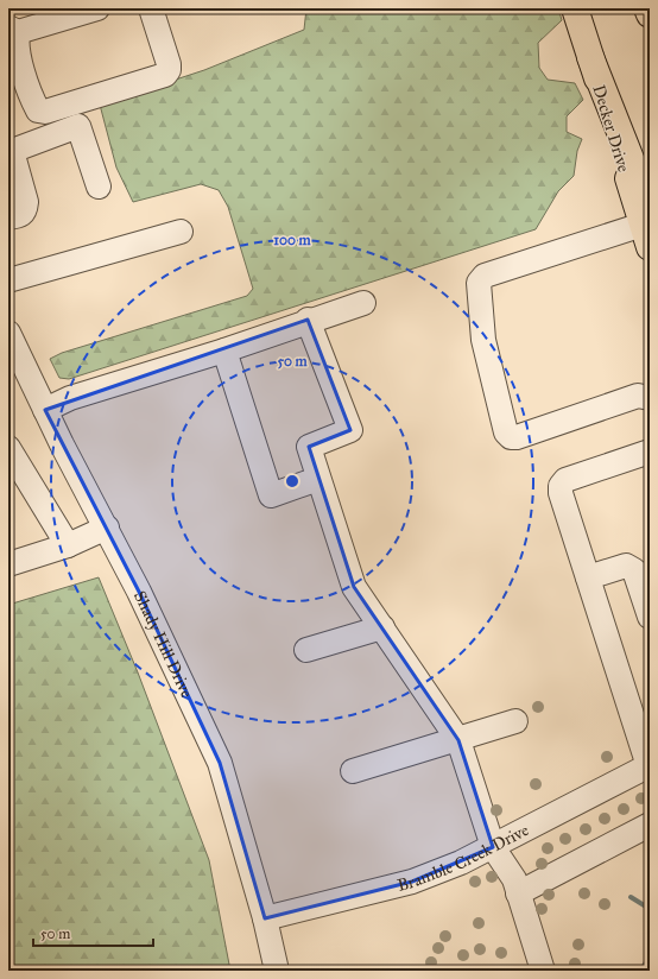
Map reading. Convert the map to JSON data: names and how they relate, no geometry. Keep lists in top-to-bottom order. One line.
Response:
{"streets":{"street":["Shady Hill Drive","Bramble Creek Drive"]},"crossings":[["Shady Hill Drive","Bramble Creek Drive"]],"scale_bar":"50 m","rings":["100 m","50 m"]}
